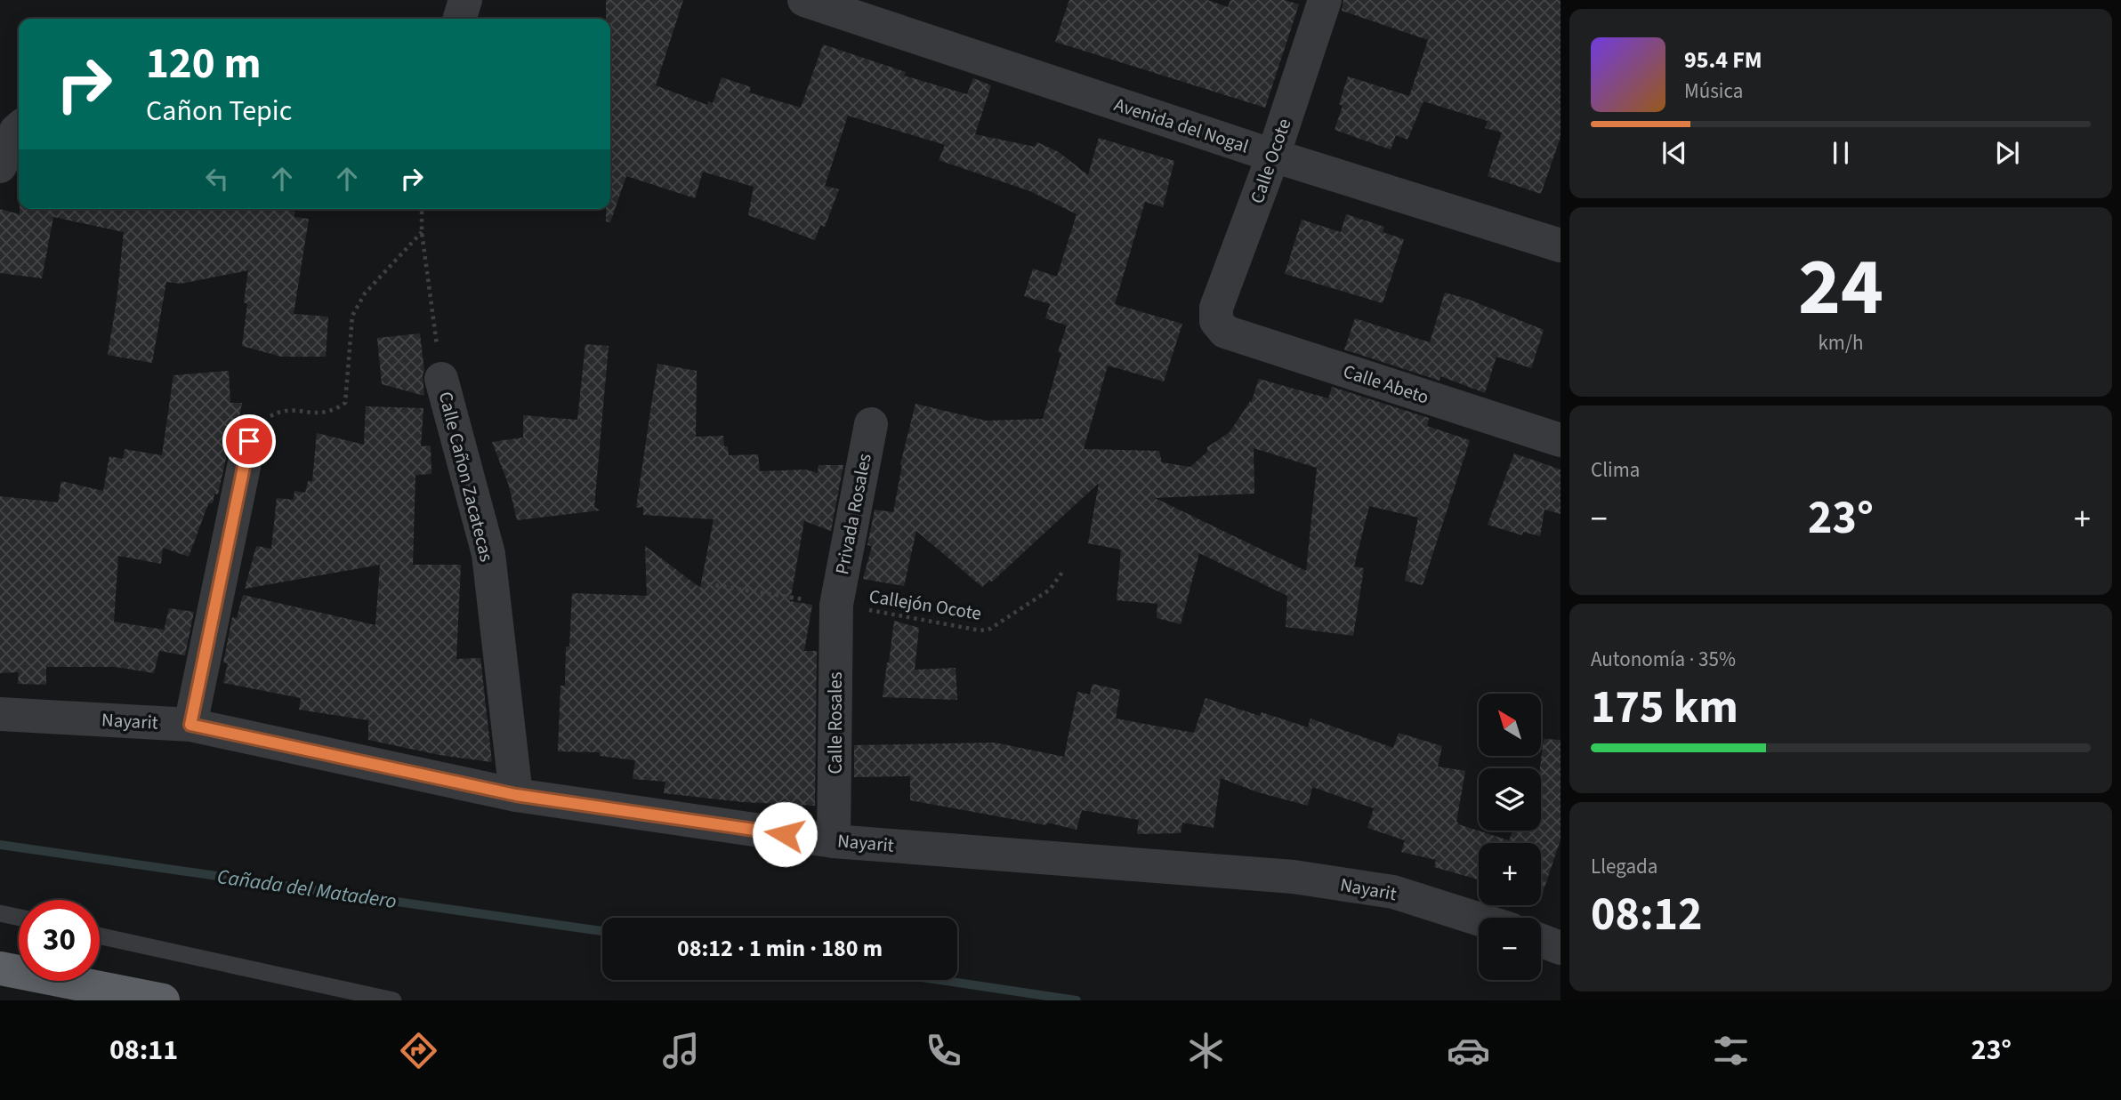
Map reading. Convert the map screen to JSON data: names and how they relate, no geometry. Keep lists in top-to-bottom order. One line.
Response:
{"streets":{"street":["Avenida del Nogal","Calle Ocote","Calle Abeto","Calle Cañon Zacatecas","Privada Rosales","Nayarit","Calle Rosales"],"path":["Callejón Ocote"]},"crossings":[["Avenida del Nogal","Calle Ocote"],["Calle Ocote","Calle Abeto"],["Calle Cañon Zacatecas","Nayarit"],["Privada Rosales","Callejón Ocote"],["Privada Rosales","Calle Rosales"],["Callejón Ocote","Calle Rosales"],["Nayarit","Calle Rosales"]],"water":["Cañada del Matadero"],"north":"top left","page":{"turn":["120 m","Cañon Tepic"],"song":["95.4 FM","Música"],"tile":[["24","km/h"],"Clima",["Autonomía · 35%","175 km"],["Llegada","08:12"]],"heat":["−","23°","+"],"map_buttons":["+","−"],"limit":"30","trip":"08:12 · 1 min · 180 m","tabs":["08:11","23°"]}}
